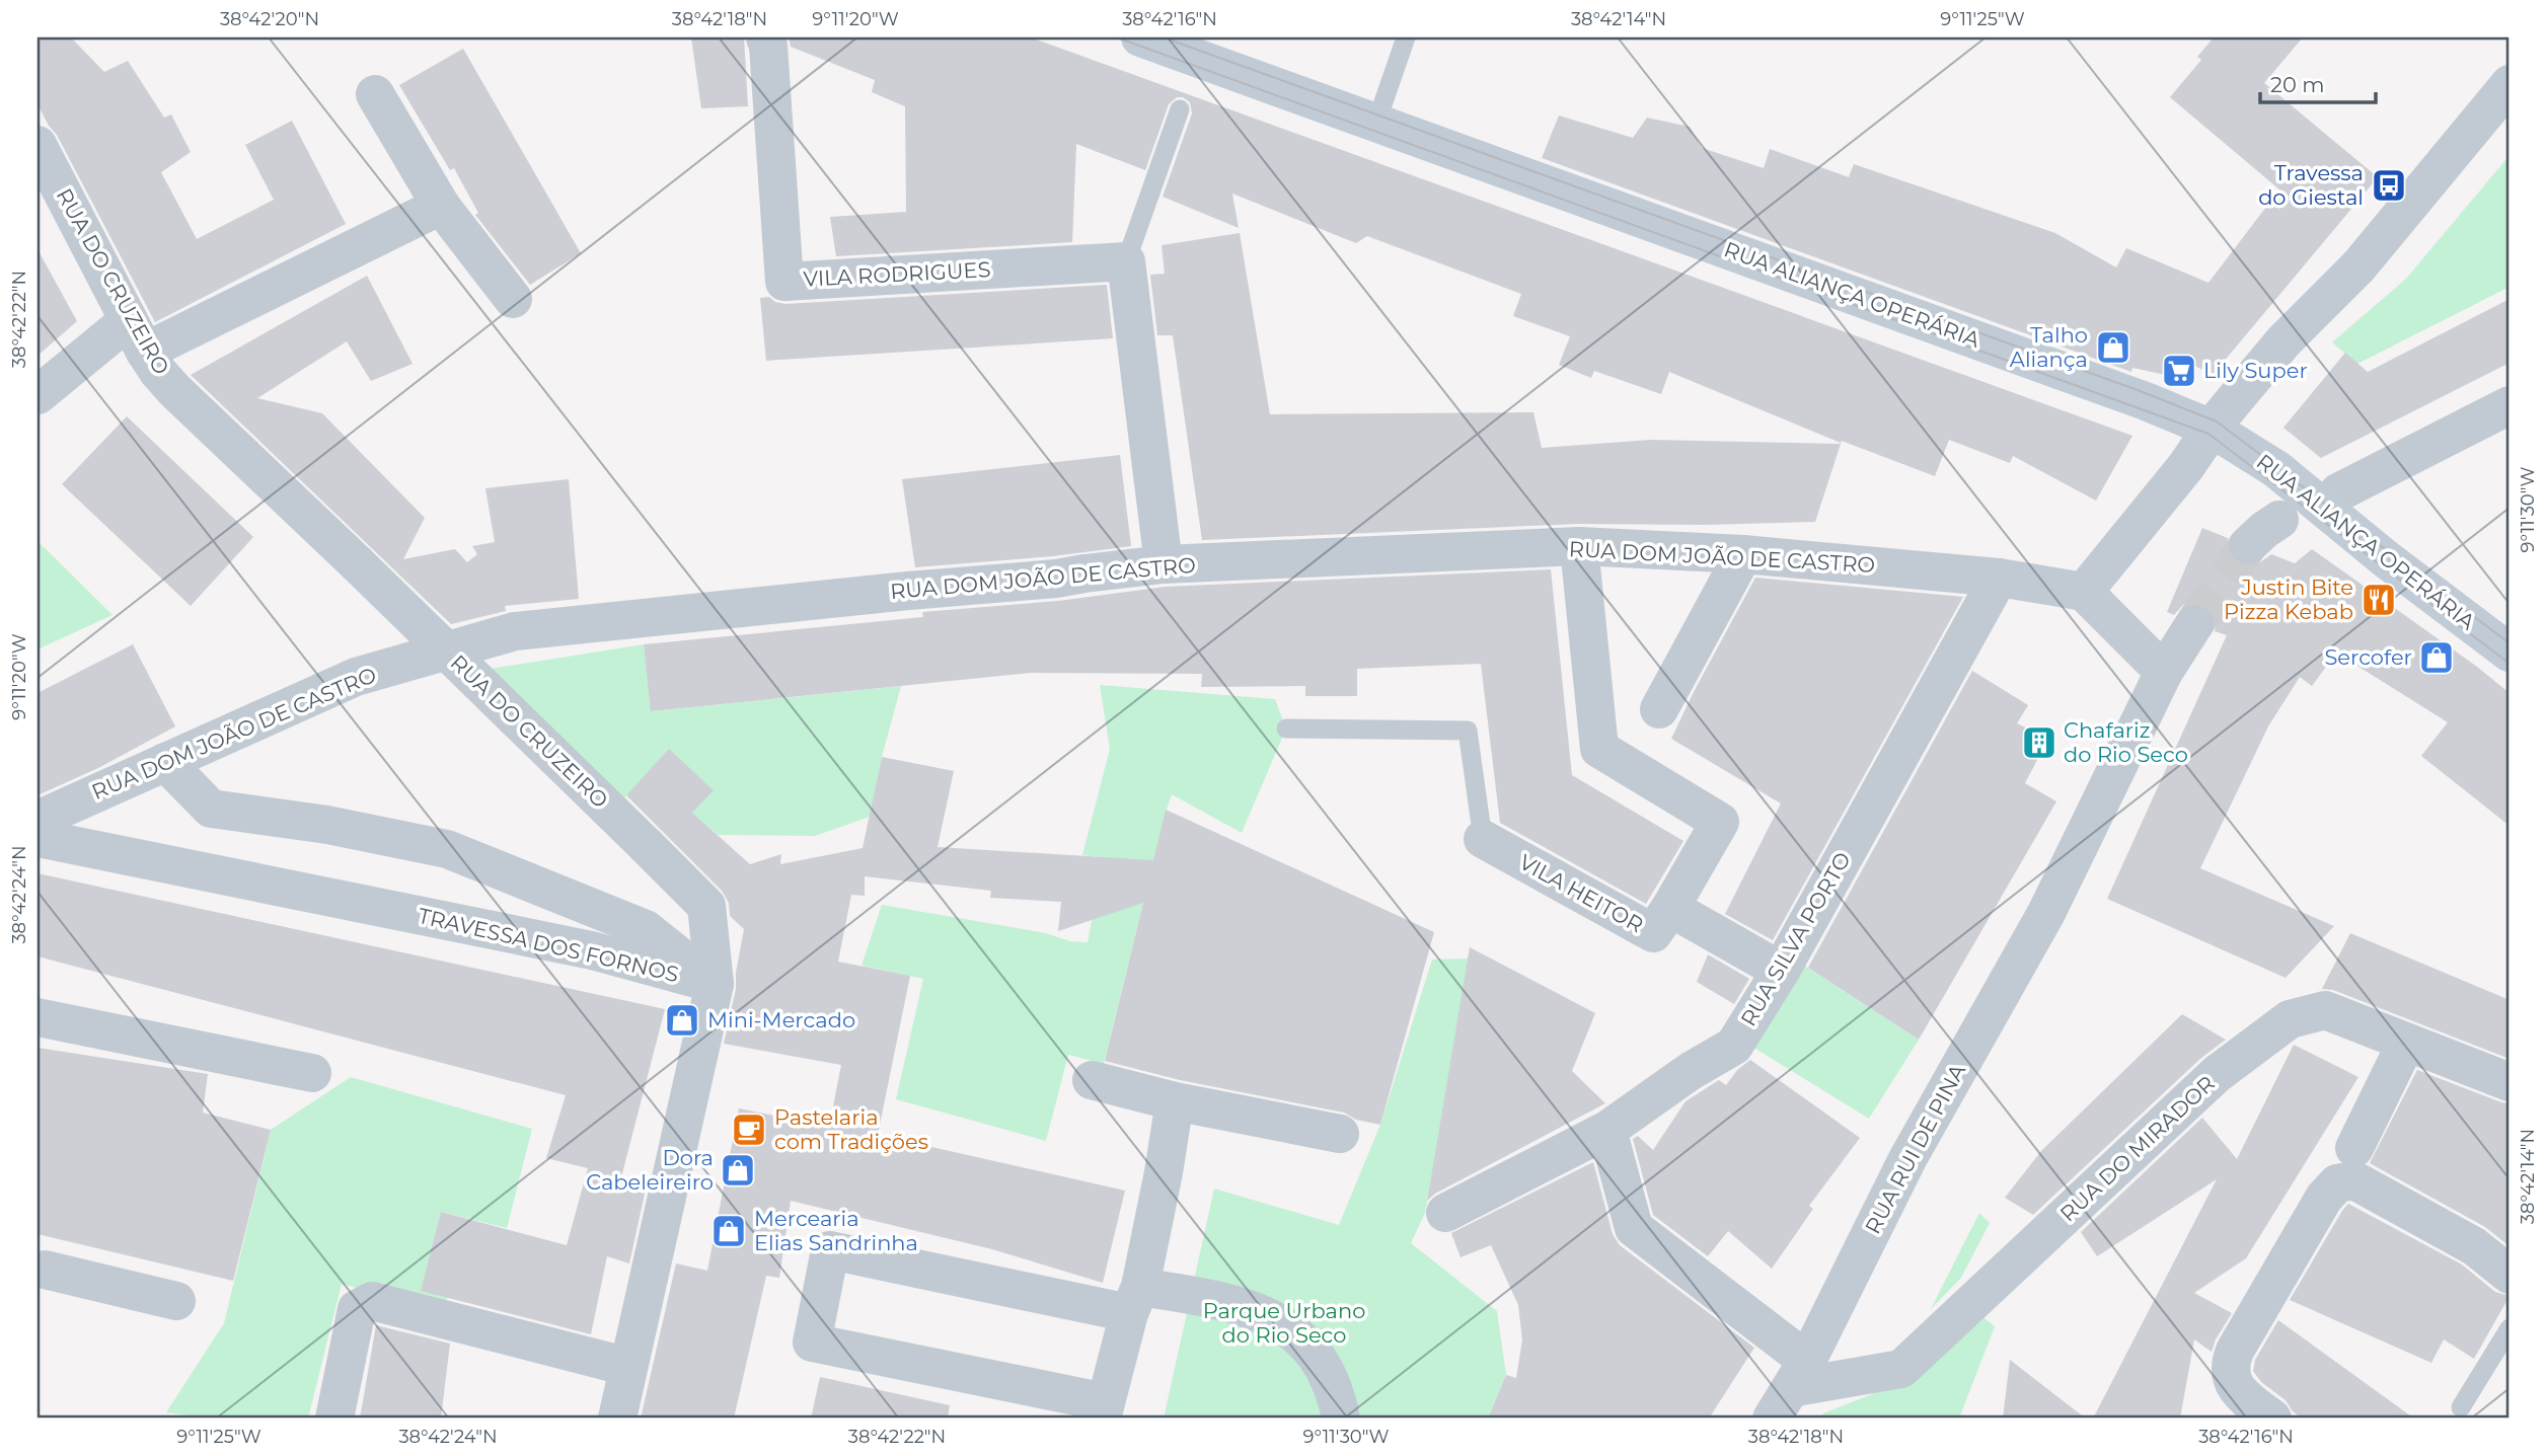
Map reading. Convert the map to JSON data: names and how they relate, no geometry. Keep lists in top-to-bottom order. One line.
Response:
{"streets":{"street":["VILA RODRIGUES","RUA DO CRUZEIRO","RUA ALIANÇA OPERÁRIA","RUA DOM JOÃO DE CASTRO","VILA HEITOR","RUA SILVA PORTO","TRAVESSA DOS FORNOS","RUA RUI DE PINA","RUA DO MIRADOR"]},"crossings":[["RUA DO CRUZEIRO","TRAVESSA DOS FORNOS"],["RUA DOM JOÃO DE CASTRO","RUA SILVA PORTO"],["RUA DOM JOÃO DE CASTRO","TRAVESSA DOS FORNOS"],["VILA HEITOR","RUA SILVA PORTO"],["RUA RUI DE PINA","RUA DO MIRADOR"]],"parks":["Parque Urbano do Rio Seco"],"places":{"bus stop":["Travessa do Giestal"],"shop":["Talho Aliança","Sercofer","Mini-Mercado","Dora Cabeleireiro","Mercearia Elias Sandrinha"],"supermarket":["Lily Super"],"restaurant":["Justin Bite Pizza Kebab"],"building":["Chafariz do Rio Seco"],"cafe":["Pastelaria com Tradições"]},"scale_bar":"20 m","coordinates":["38°42'20\"N","38°42'18\"N","9°11'20\"W","38°42'16\"N","38°42'14\"N","9°11'25\"W","38°42'22\"N","9°11'30\"W","38°42'24\"N"]}
